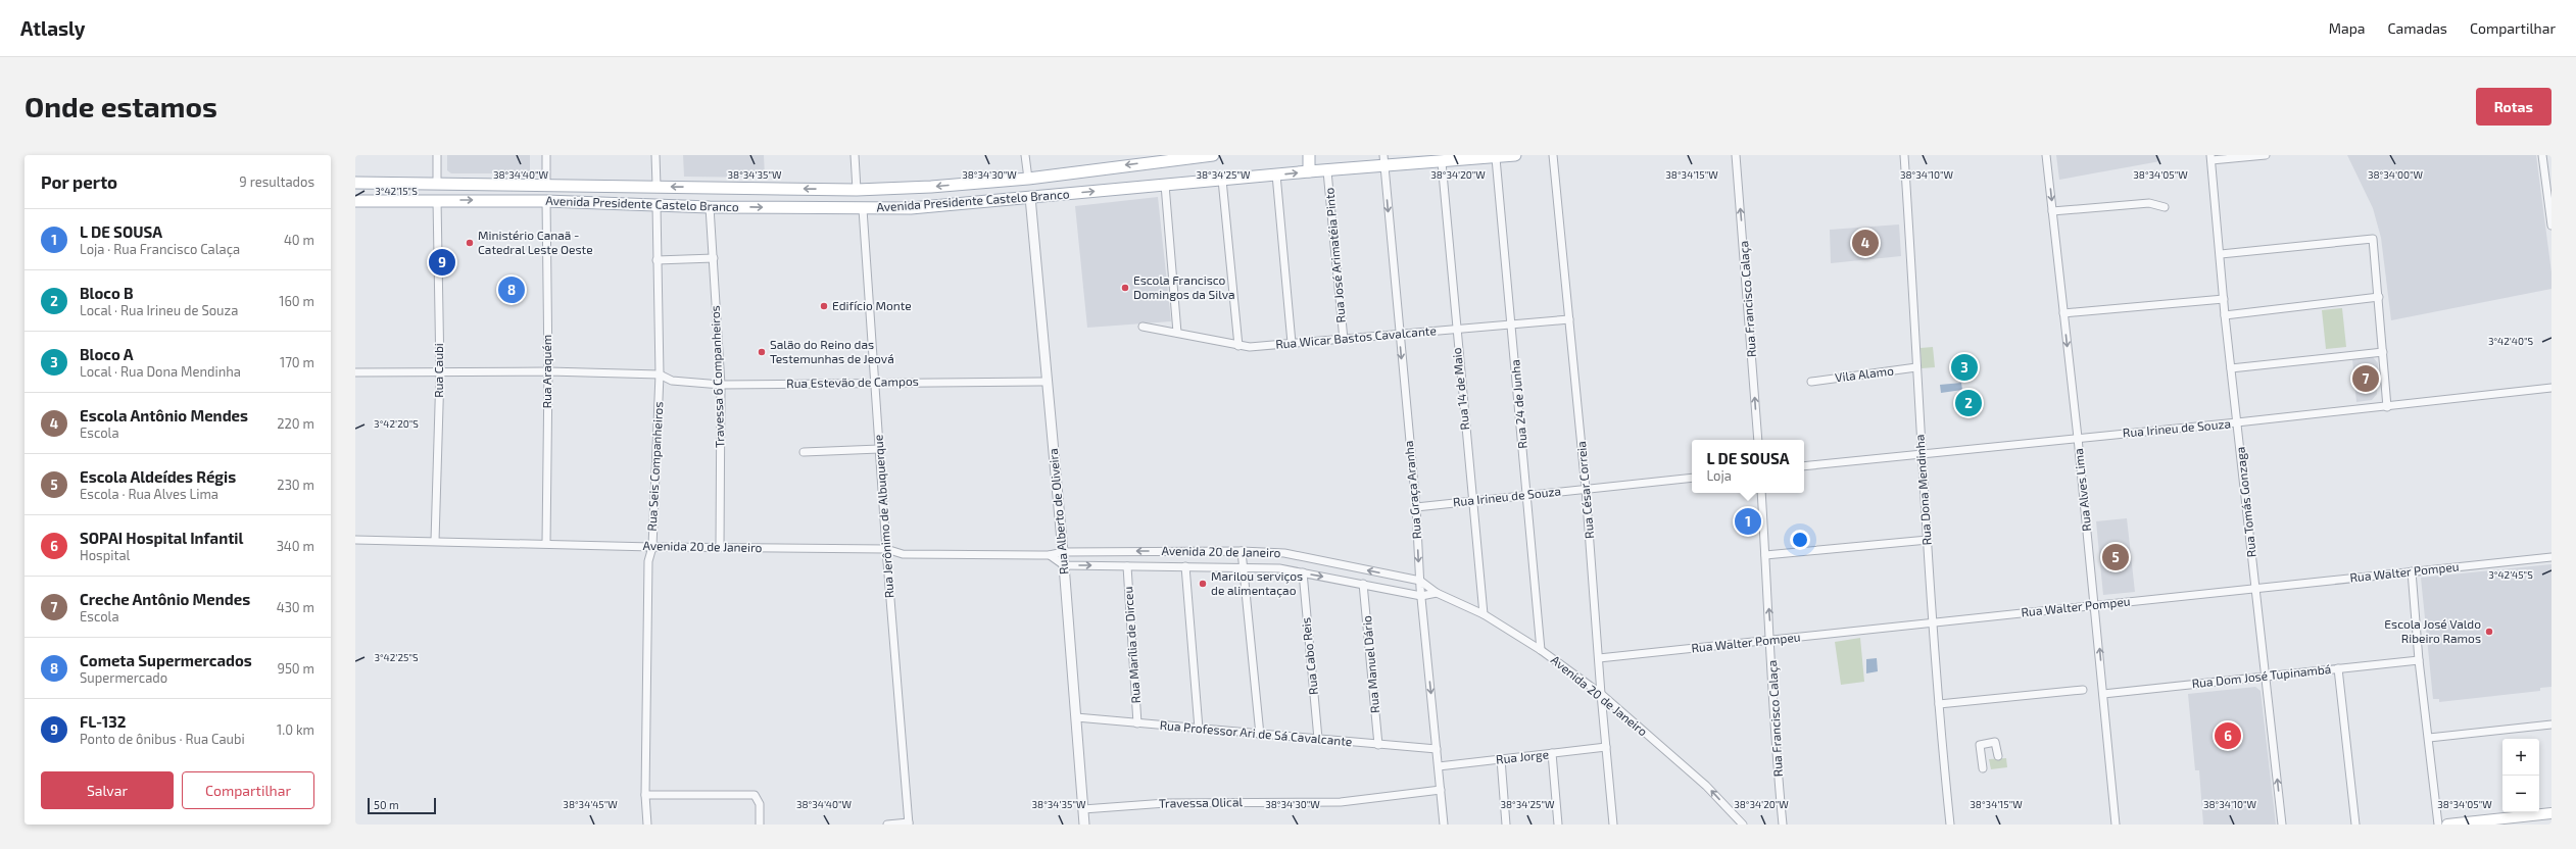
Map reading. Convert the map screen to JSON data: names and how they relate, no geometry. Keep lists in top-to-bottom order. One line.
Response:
{"streets":{"main road":["Avenida Presidente Castelo Branco"],"street":["Rua José Arimatéia Pinto","Rua Francisco Calaça","Rua Wicar Bastos Cavalcante","Rua Caubi","Rua Araquém","Vila Alamo","Travessa 6 Companheiros","Rua Estevão de Campos","Rua 14 de Maio","Rua 24 de Junha","Rua Irineu de Souza","Rua Seis Companheiros","Rua Graça Aranha","Rua César Correia","Rua Dona Mendinha","Rua Alves Lima","Rua Tomás Gonzaga","Rua Alberto de Oliveira","Rua Jerônimo de Albuquerque","Avenida 20 de Janeiro","Rua Walter Pompeu","Rua Marília de Dirceu","Rua Cabo Reis","Rua Manuel Dário","Rua Dom José Tupinambá","Rua Professor Ari de Sá Cavalcante","Rua Jorge","Travessa Olical"]},"crossings":[["Avenida Presidente Castelo Branco","Rua José Arimatéia Pinto"],["Avenida Presidente Castelo Branco","Rua Caubi"],["Avenida Presidente Castelo Branco","Rua Araquém"],["Avenida Presidente Castelo Branco","Travessa 6 Companheiros"],["Avenida Presidente Castelo Branco","Rua 14 de Maio"],["Avenida Presidente Castelo Branco","Rua 24 de Junha"],["Avenida Presidente Castelo Branco","Rua Seis Companheiros"],["Avenida Presidente Castelo Branco","Rua Graça Aranha"],["Avenida Presidente Castelo Branco","Rua Alberto de Oliveira"],["Avenida Presidente Castelo Branco","Rua Jerônimo de Albuquerque"],["Rua José Arimatéia Pinto","Rua Wicar Bastos Cavalcante"],["Rua Francisco Calaça","Rua Walter Pompeu"],["Rua Wicar Bastos Cavalcante","Rua 14 de Maio"],["Rua Wicar Bastos Cavalcante","Rua 24 de Junha"],["Rua Wicar Bastos Cavalcante","Rua Graça Aranha"],["Rua Wicar Bastos Cavalcante","Rua César Correia"],["Rua Caubi","Rua Estevão de Campos"],["Rua Caubi","Avenida 20 de Janeiro"],["Rua Araquém","Rua Estevão de Campos"],["Rua Araquém","Avenida 20 de Janeiro"],["Vila Alamo","Rua Dona Mendinha"],["Travessa 6 Companheiros","Rua Estevão de Campos"],["Travessa 6 Companheiros","Avenida 20 de Janeiro"],["Rua Estevão de Campos","Rua Seis Companheiros"],["Rua Estevão de Campos","Rua Alberto de Oliveira"],["Rua Estevão de Campos","Rua Jerônimo de Albuquerque"],["Rua 14 de Maio","Rua Irineu de Souza"],["Rua 14 de Maio","Avenida 20 de Janeiro"],["Rua 24 de Junha","Rua Irineu de Souza"],["Rua 24 de Junha","Avenida 20 de Janeiro"],["Rua Irineu de Souza","Rua Graça Aranha"],["Rua Irineu de Souza","Rua César Correia"],["Rua Irineu de Souza","Rua Dona Mendinha"],["Rua Irineu de Souza","Rua Alves Lima"],["Rua Irineu de Souza","Rua Tomás Gonzaga"],["Rua Seis Companheiros","Avenida 20 de Janeiro"],["Rua Graça Aranha","Avenida 20 de Janeiro"],["Rua Graça Aranha","Rua Professor Ari de Sá Cavalcante"],["Rua Graça Aranha","Rua Jorge"],["Rua Graça Aranha","Travessa Olical"],["Rua César Correia","Avenida 20 de Janeiro"],["Rua César Correia","Rua Walter Pompeu"],["Rua César Correia","Rua Jorge"],["Rua Dona Mendinha","Rua Walter Pompeu"],["Rua Alves Lima","Rua Walter Pompeu"],["Rua Alves Lima","Rua Dom José Tupinambá"],["Rua Tomás Gonzaga","Rua Walter Pompeu"],["Rua Tomás Gonzaga","Rua Dom José Tupinambá"],["Rua Alberto de Oliveira","Avenida 20 de Janeiro"],["Rua Alberto de Oliveira","Rua Professor Ari de Sá Cavalcante"],["Rua Alberto de Oliveira","Travessa Olical"],["Rua Jerônimo de Albuquerque","Avenida 20 de Janeiro"],["Avenida 20 de Janeiro","Rua Marília de Dirceu"],["Avenida 20 de Janeiro","Rua Cabo Reis"],["Avenida 20 de Janeiro","Rua Manuel Dário"],["Rua Marília de Dirceu","Rua Professor Ari de Sá Cavalcante"],["Rua Cabo Reis","Rua Professor Ari de Sá Cavalcante"],["Rua Manuel Dário","Rua Professor Ari de Sá Cavalcante"]],"one_way":["Rua Francisco Calaça","Rua Graça Aranha"],"places":["Ministério Canaã - Catedral Leste Oeste","Escola Francisco Domingos da Silva","Edifício Monte","Salão do Reino das Testemunhas de Jeová","Marilou serviços de alimentaçao","Escola José Valdo Ribeiro Ramos"],"scale_bar":"50 m","page":{"header":"Atlasly","nav":["Mapa","Camadas","Compartilhar"],"buttons":["Rotas",["Salvar","Compartilhar"]],"title":"Onde estamos","heading":["Por perto","9 resultados"],"list":[{"mark":"1","name":"L DE SOUSA","note":"Loja · Rua Francisco Calaça","value":"40 m"},{"mark":"2","name":"Bloco B","note":"Local · Rua Irineu de Souza","value":"160 m"},{"mark":"3","name":"Bloco A","note":"Local · Rua Dona Mendinha","value":"170 m"},{"mark":"4","name":"Escola Antônio Mendes","note":"Escola","value":"220 m"},{"mark":"5","name":"Escola Aldeídes Régis","note":"Escola · Rua Alves Lima","value":"230 m"},{"mark":"6","name":"SOPAI Hospital Infantil","note":"Hospital","value":"340 m"},{"mark":"7","name":"Creche Antônio Mendes","note":"Escola","value":"430 m"},{"mark":"8","name":"Cometa Supermercados","note":"Supermercado","value":"950 m"},{"mark":"9","name":"FL-132","note":"Ponto de ônibus · Rua Caubi","value":"1.0 km"}],"pins":["4","9","8","3","7","2","1","5","6"],"popup":["L DE SOUSA","Loja"],"map_buttons":["+","−"],"scale":"50 m"},"coordinates":["38°34'40\"W","38°34'35\"W","38°34'30\"W","38°34'25\"W","38°34'20\"W","38°34'15\"W","38°34'10\"W","38°34'05\"W","38°34'00\"W","3°42'15\"S","3°42'40\"S","3°42'20\"S","3°42'45\"S","3°42'25\"S","38°34'45\"W"]}
